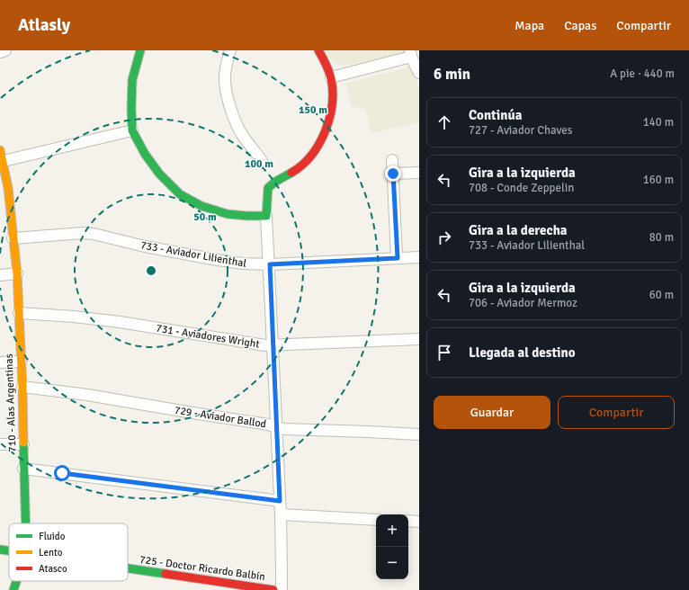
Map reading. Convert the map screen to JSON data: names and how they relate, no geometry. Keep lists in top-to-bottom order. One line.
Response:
{"streets":{"street":["733 - Aviador Lilienthal","731 - Aviadores Wright","710 - Alas Argentinas","729 - Aviador Ballod","725 - Doctor Ricardo Balbín"]},"crossings":[["733 - Aviador Lilienthal","710 - Alas Argentinas"],["731 - Aviadores Wright","710 - Alas Argentinas"],["710 - Alas Argentinas","729 - Aviador Ballod"]],"legend":["Fluido","Lento","Atasco"],"page":{"header":"Atlasly","nav":["Mapa","Capas","Compartir"],"heading":["6 min","A pie · 440 m"],"list":[["Continúa","727 - Aviador Chaves","140 m"],["Gira a la izquierda","708 - Conde Zeppelin","160 m"],["Gira a la derecha","733 - Aviador Lilienthal","80 m"],["Gira a la izquierda","706 - Aviador Mermoz","60 m"],"Llegada al destino"],"buttons":["Guardar","Compartir"],"map_buttons":["+","−"]},"rings":["150 m","100 m","50 m"]}
